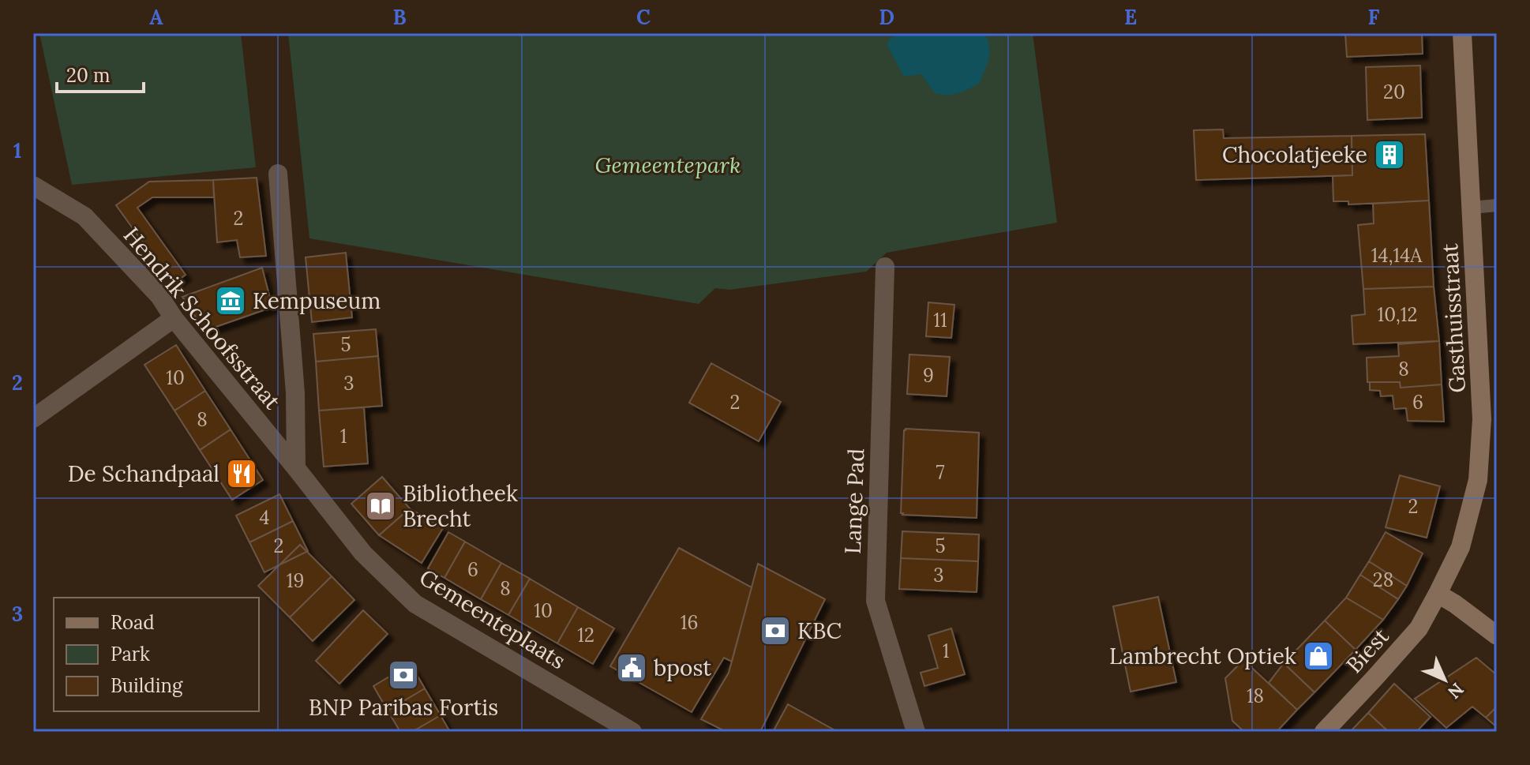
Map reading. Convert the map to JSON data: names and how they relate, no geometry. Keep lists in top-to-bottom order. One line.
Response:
{"streets":{"main road":["Gasthuisstraat","Biest"],"street":["Hendrik Schoofsstraat","Lange Pad","Gemeenteplaats"]},"crossings":[["Hendrik Schoofsstraat","Gemeenteplaats"],["Gasthuisstraat","Biest"]],"parks":["Gemeentepark"],"places":{"building":["Chocolatjeeke"],"museum":["Kempuseum"],"restaurant":["De Schandpaal"],"library":["Bibliotheek Brecht"],"bank":["KBC","BNP Paribas Fortis"],"shop":["Lambrecht Optiek"],"public building":["bpost"]},"house_numbers":["20","2","14,14A","10,12","11","5","8","9","10","3","2","6","8","1","7","2","4","2","5","6","3","28","19","8","10","16","12","1","18"],"legend":["Road","Park","Building"],"scale_bar":"20 m","north":"bottom right","grid":{"columns":["A","B","C","D","E","F"],"rows":["1","2","3"]}}
